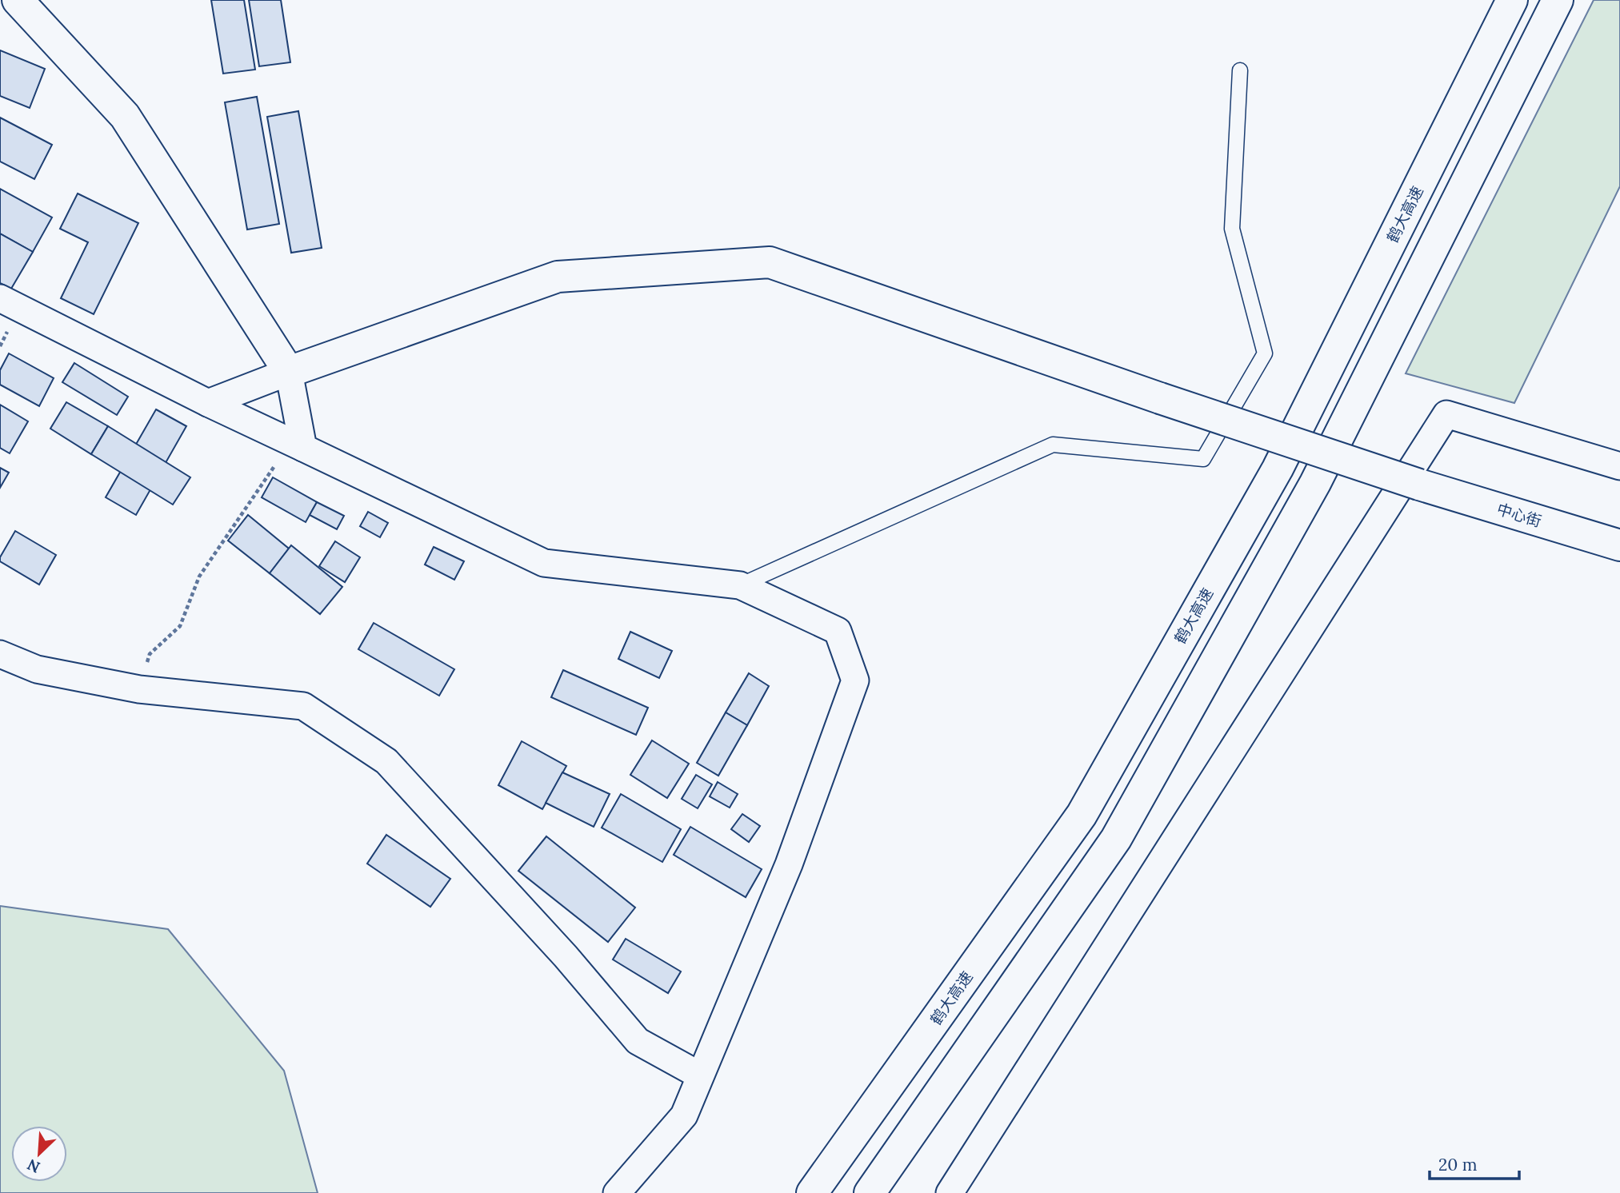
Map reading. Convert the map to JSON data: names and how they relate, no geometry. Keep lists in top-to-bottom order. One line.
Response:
{"streets":{"main road":["鹤大高速","中心街"]},"scale_bar":"20 m","north":"bottom left"}
